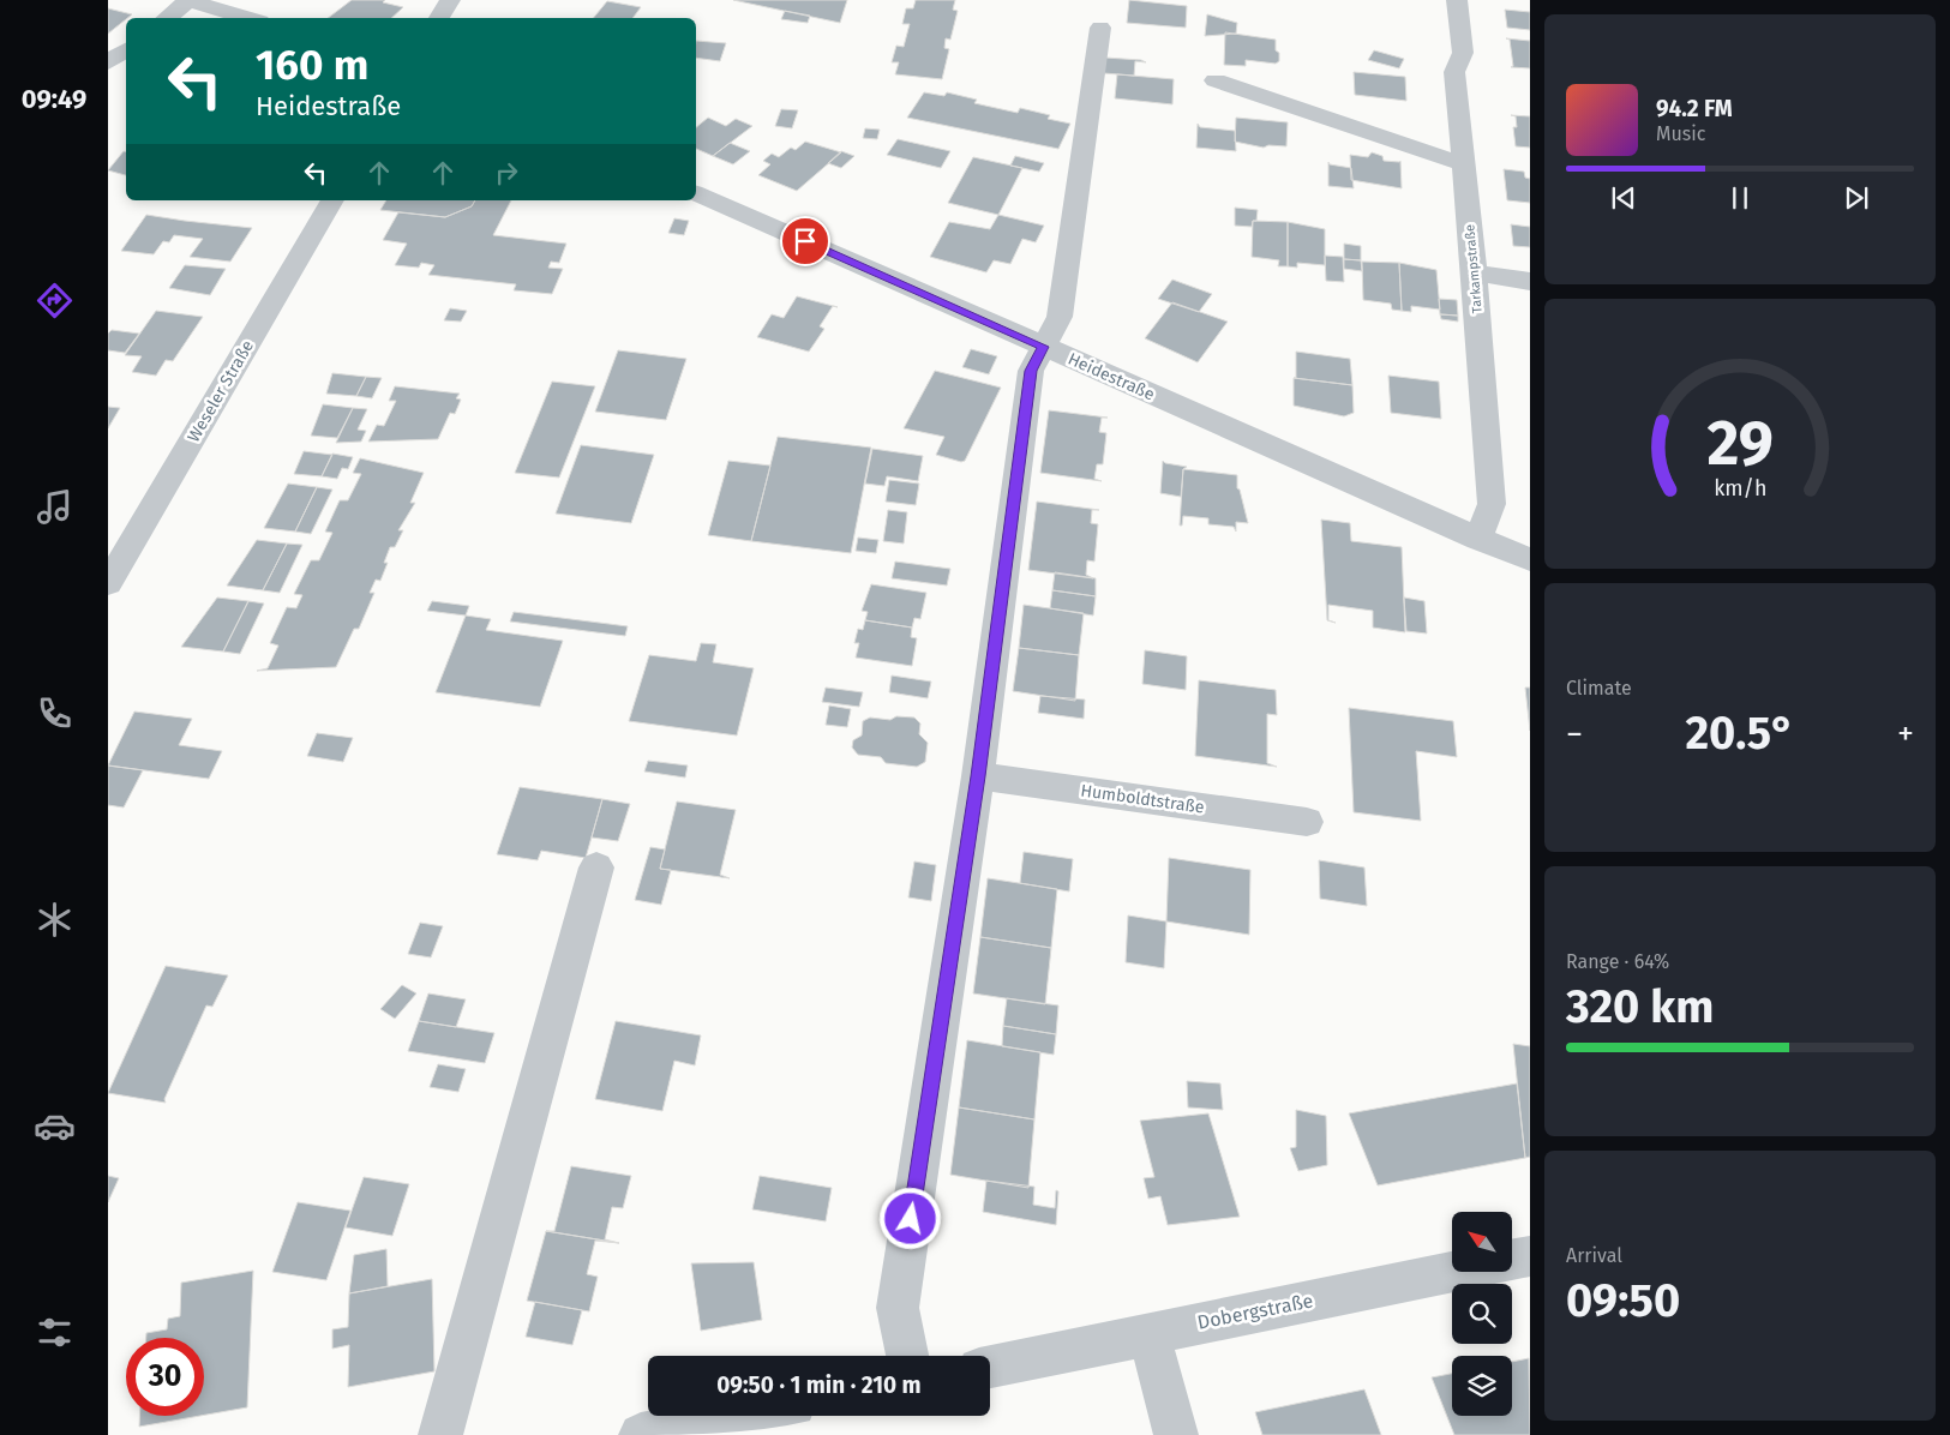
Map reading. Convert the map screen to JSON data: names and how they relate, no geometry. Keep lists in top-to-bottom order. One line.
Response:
{"streets":{"street":["Tarkampstraße","Heidestraße","Weseler Straße","Humboldtstraße","Dobergstraße"]},"crossings":[["Tarkampstraße","Heidestraße"]],"north":"top left","page":{"tabs":"09:49","turn":["160 m","Heidestraße"],"song":["94.2 FM","Music"],"tile":["Climate",["Range · 64%","320 km"],["Arrival","09:50"]],"heat":["−","20.5°","+"],"limit":"30","trip":"09:50 · 1 min · 210 m","gauge":["29","km/h"]}}
